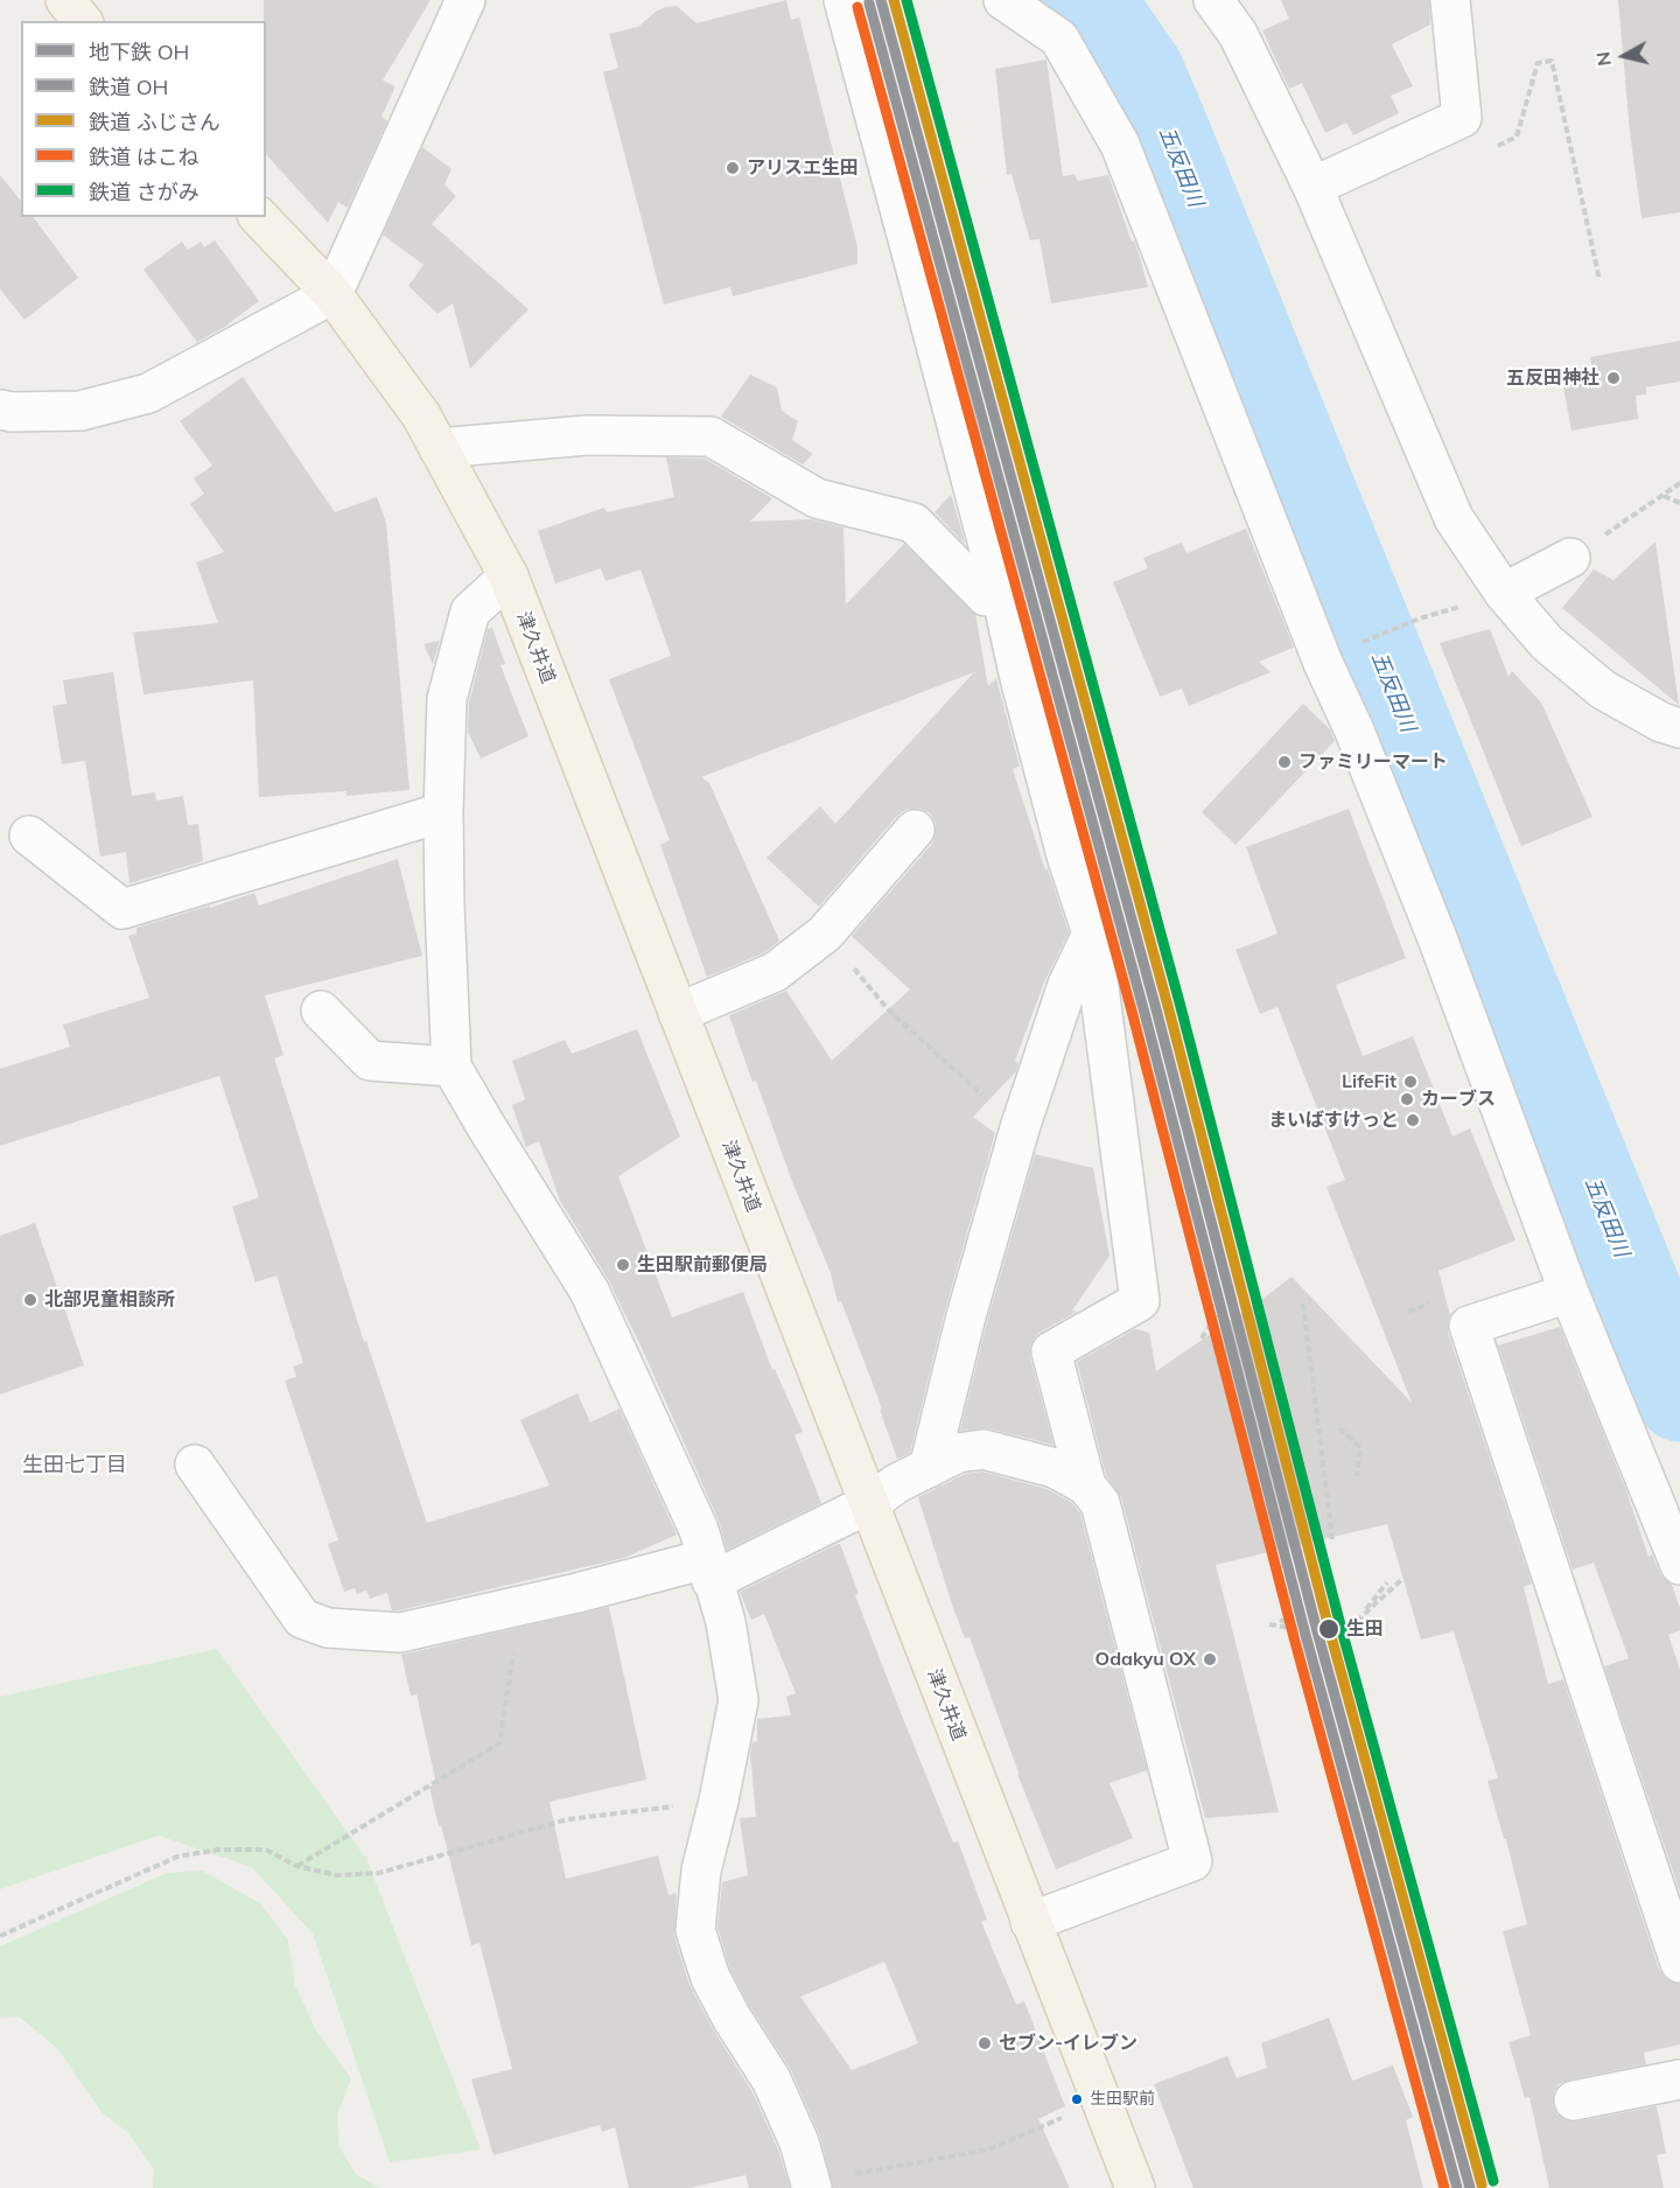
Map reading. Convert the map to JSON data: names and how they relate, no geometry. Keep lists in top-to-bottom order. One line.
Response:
{"streets":{"main road":["津久井道"]},"districts":["生田七丁目"],"water":["五反田川"],"places":["アリスエ生田","五反田神社","ファミリーマート","LifeFit","カーブス","まいばすけっと","生田駅前郵便局","北部児童相談所","生田","Odakyu OX","セブン-イレブン","生田駅前"],"lines":["metro line OH","rail line ふじさん","rail line さがみ","rail line OH","rail line はこね"],"legend":["地下鉄 OH","鉄道 OH","鉄道 ふじさん","鉄道 はこね","鉄道 さがみ"],"north":"left"}
